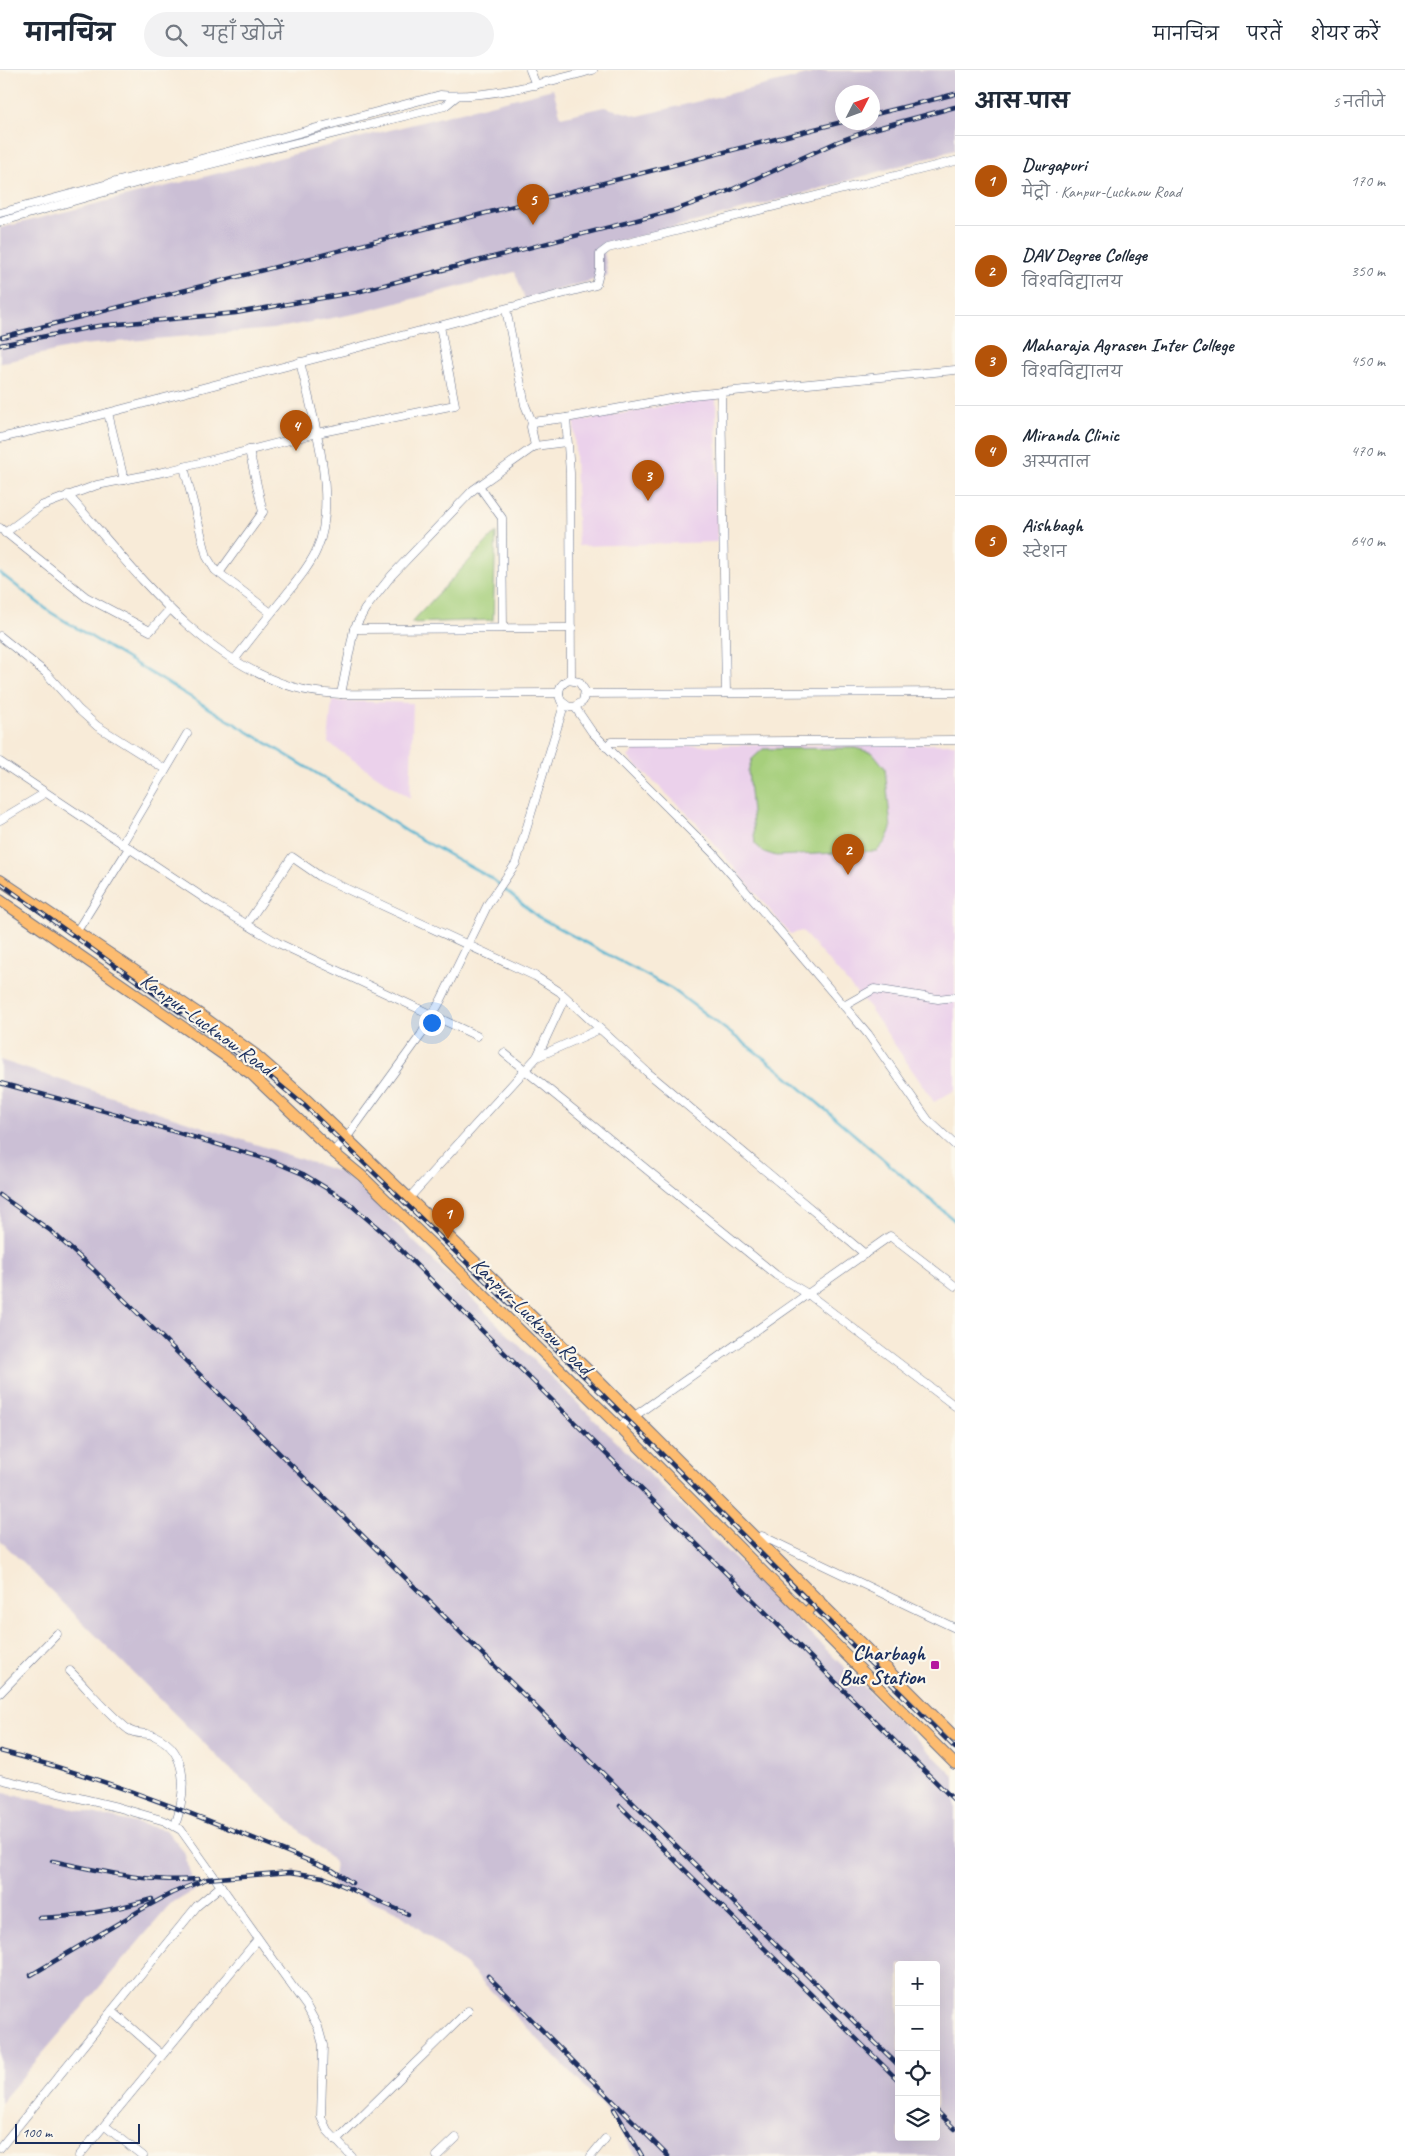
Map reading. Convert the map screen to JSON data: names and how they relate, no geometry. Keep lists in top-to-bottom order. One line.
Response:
{"streets":{"main road":["Kanpur-Lucknow Road"]},"places":{"transit":["Charbagh Bus Station"]},"scale_bar":"100 m","north":"top right","page":{"header":"मानचित्र","search":"यहाँ खोजें","nav":["मानचित्र","परतें","शेयर करें"],"heading":["आस-पास","5 नतीजे"],"list":[{"mark":"1","name":"Durgapuri","note":"मेट्रो · Kanpur-Lucknow Road","value":"170 m"},{"mark":"2","name":"DAV Degree College","note":"विश्वविद्यालय","value":"350 m"},{"mark":"3","name":"Maharaja Agrasen Inter College","note":"विश्वविद्यालय","value":"450 m"},{"mark":"4","name":"Miranda Clinic","note":"अस्पताल","value":"470 m"},{"mark":"5","name":"Aishbagh","note":"स्टेशन","value":"640 m"}],"pins":["5","4","3","2","1"],"map_buttons":["+","−"],"scale":"100 m"}}
